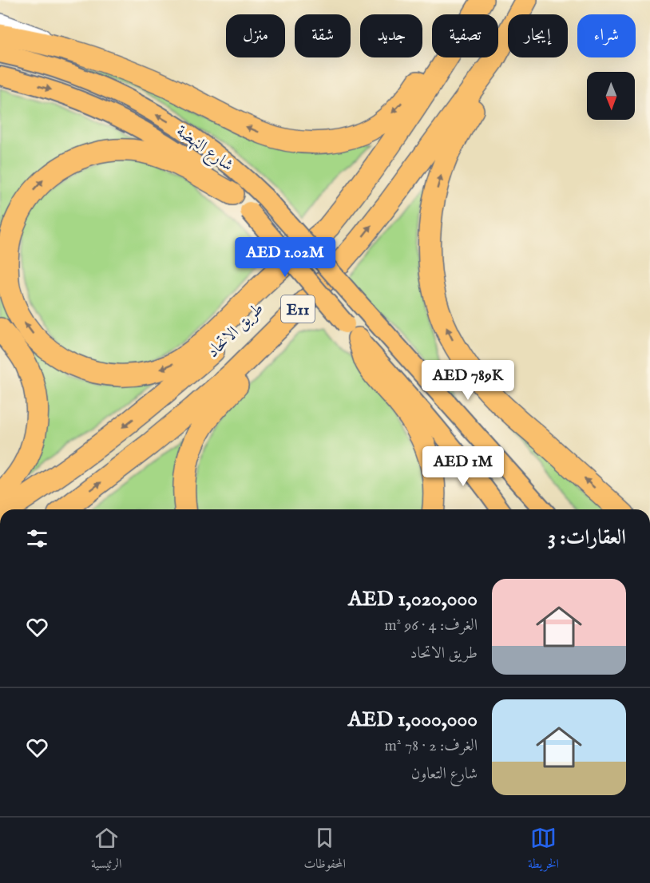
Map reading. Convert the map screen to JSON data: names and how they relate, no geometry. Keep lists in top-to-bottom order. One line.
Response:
{"streets":{"highway":["E11","طريق الاتحاد"],"main road":["شارع النهضة"]},"north":"bottom","page":{"chip":["شراء","إيجار","تصفية","جديد","شقة","منزل"],"price":["AED 1.02M","AED 789K","AED 1M"],"heading":"العقارات: 3","list":[{"name":"AED 1,020,000","note":"الغرف: 4 · 96 m² · طريق الاتحاد"},{"name":"AED 1,000,000","note":"الغرف: 2 · 78 m² · شارع التعاون"}],"tabs":["الخريطة","المحفوظات","الرئيسية"]}}
